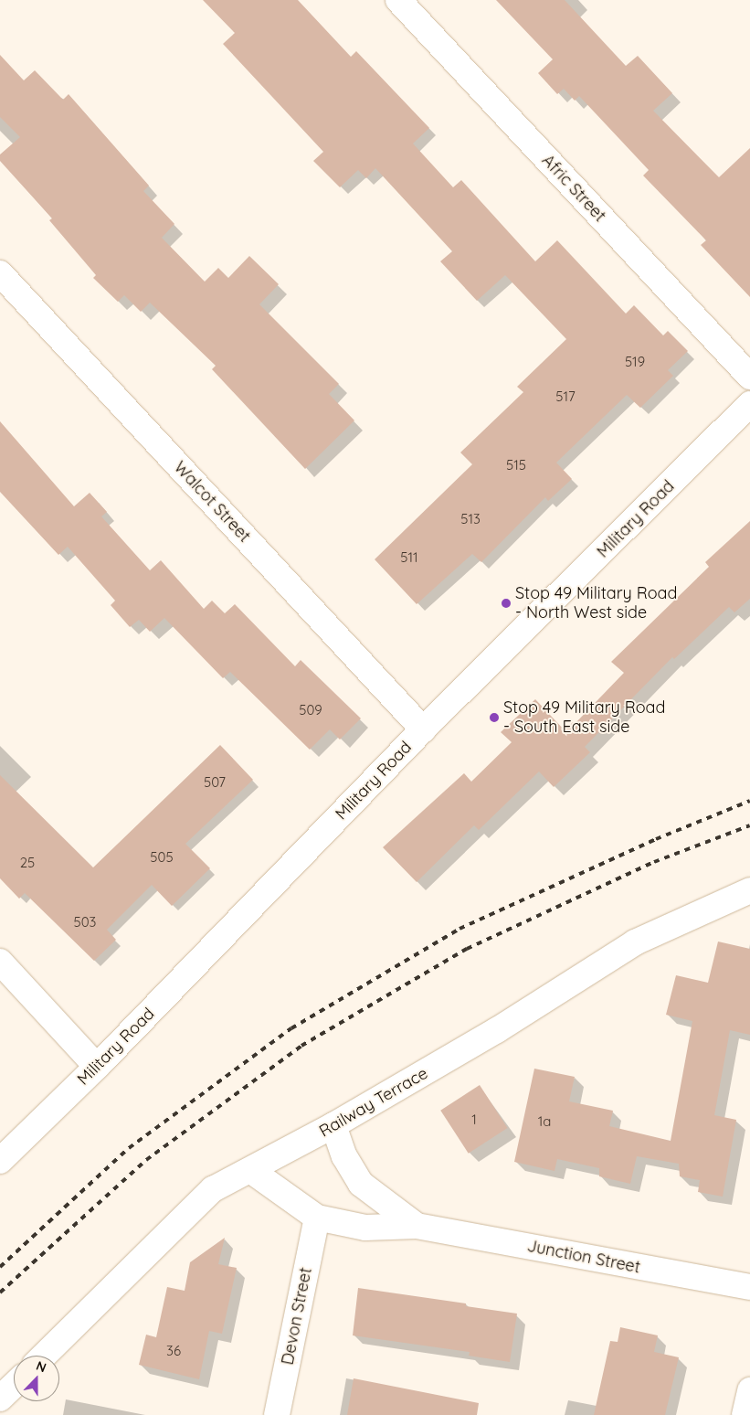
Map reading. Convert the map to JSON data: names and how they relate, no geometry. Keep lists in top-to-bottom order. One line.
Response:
{"streets":{"street":["Afric Street","Walcot Street","Military Road","Railway Terrace","Junction Street","Devon Street"]},"crossings":[["Walcot Street","Military Road"],["Railway Terrace","Junction Street"],["Junction Street","Devon Street"]],"places":["Stop 49 Military Road - North West side","Stop 49 Military Road - South East side"],"house_numbers":["519","517","515","513","511","509","507","505","25","503","1","1a","36"],"north":"top"}
